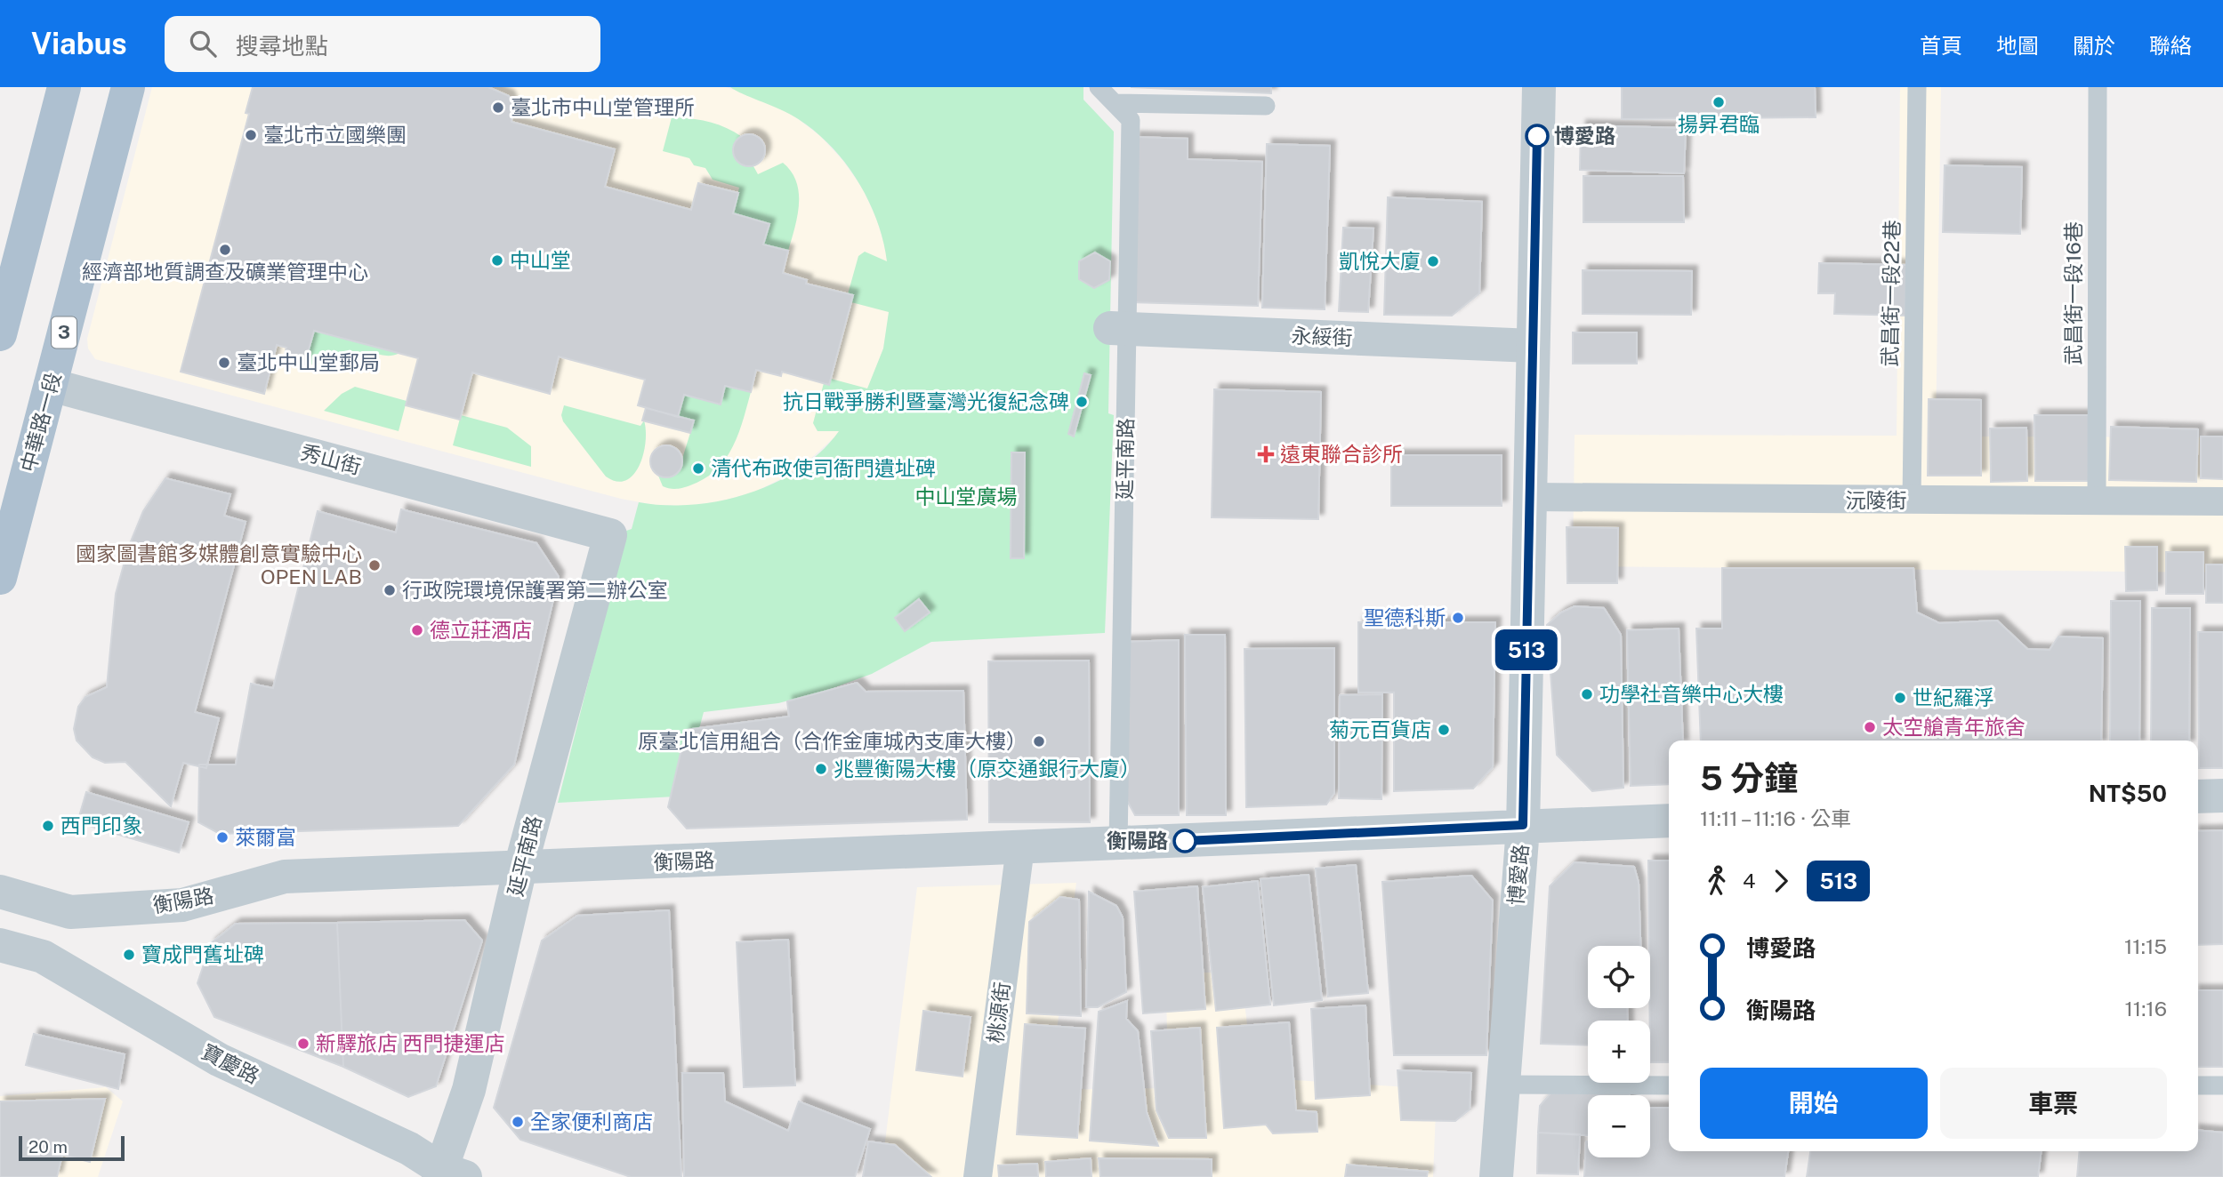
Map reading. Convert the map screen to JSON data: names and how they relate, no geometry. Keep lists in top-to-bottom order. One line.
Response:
{"streets":{"main road":["3","中華路一段"],"street":["永綏街","延平南路","秀山街","沅陵街","衡陽路","博愛路","桃源街","寶慶路"],"lane":["武昌街一段22巷","武昌街一段16巷"]},"crossings":[["武昌街一段22巷","沅陵街"],["武昌街一段16巷","沅陵街"],["永綏街","延平南路"],["永綏街","博愛路"],["中華路一段","秀山街"],["延平南路","秀山街"],["延平南路","衡陽路"],["延平南路","寶慶路"],["沅陵街","博愛路"],["衡陽路","博愛路"],["衡陽路","桃源街"]],"parks":["中山堂廣場"],"places":{"other":["揚昇君臨","臺北市中山堂管理所","臺北市立國樂團","博愛路","經濟部地質調查及礦業管理中心","中山堂","凱悅大廈","臺北中山堂郵局","抗日戰爭勝利暨臺灣光復紀念碑","清代布政使司衙門遺址碑","國家圖書館多媒體創意實驗中心 OPEN LAB","行政院環境保護署第二辦公室","聖德科斯","德立莊酒店","功學社音樂中心大樓","世紀羅浮","太空艙青年旅舍","菊元百貨店","原臺北信用組合（合作金庫城內支庫大樓）","兆豐衡陽大樓（原交通銀行大廈）","西門印象","萊爾富","衡陽路","寶成門舊址碑","新驛旅店 西門捷運店","全家便利商店"],"health":["遠東聯合診所"]},"lines":["bus line 513"],"scale_bar":"20 m","page":{"header":"Viabus","search":"搜尋地點","nav":["首頁","地圖","關於","聯絡"],"on_map":"513","heading":["5 分鐘","11:11 – 11:16 · 公車","NT$50"],"legs":["4","513"],"list":[{"name":"博愛路","value":"11:15"},{"name":"衡陽路","value":"11:16"}],"map_buttons":["+","−"],"buttons":["開始","車票"],"scale":"20 m"}}
